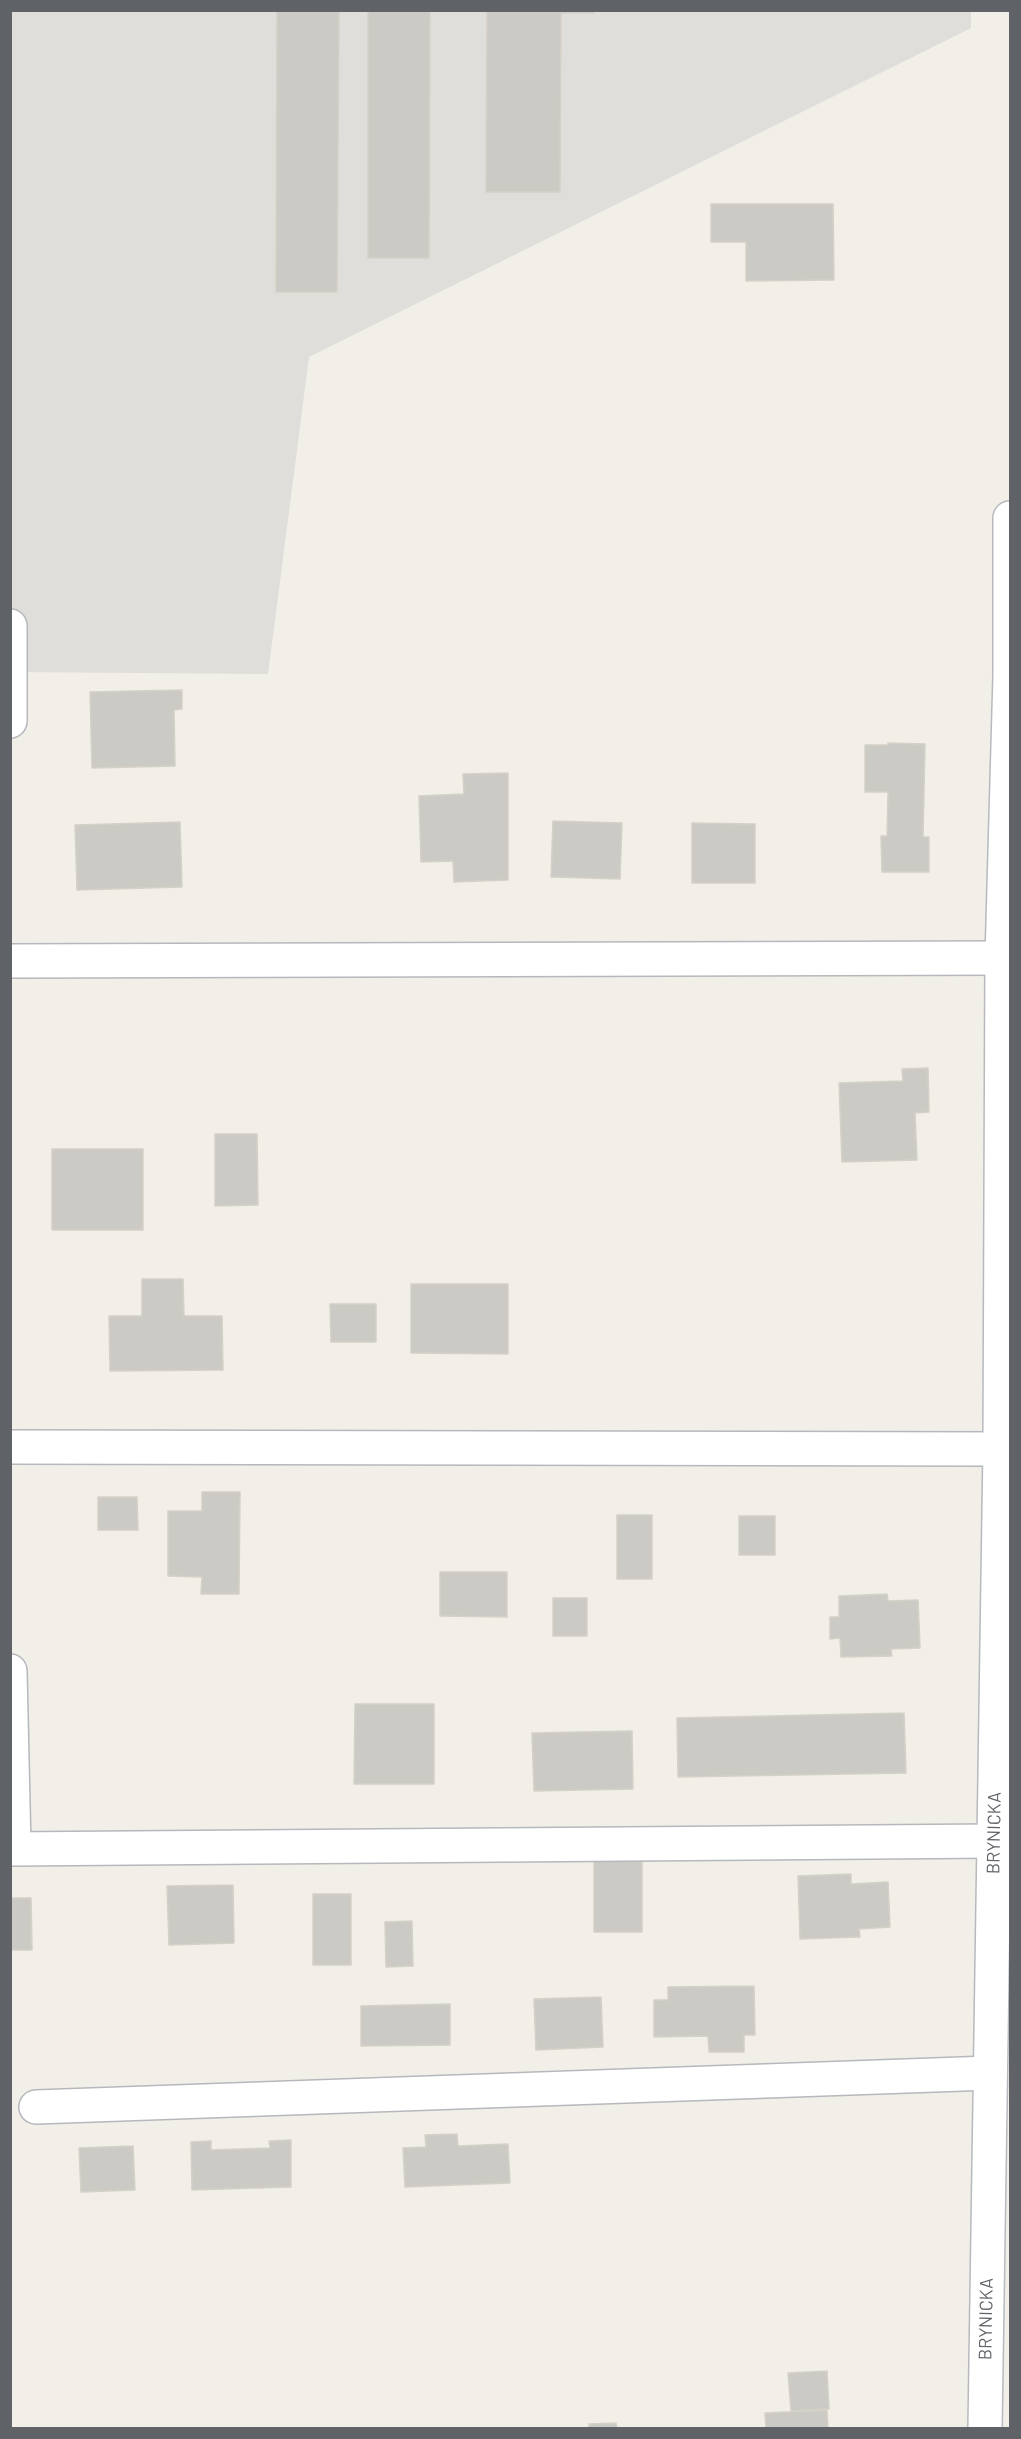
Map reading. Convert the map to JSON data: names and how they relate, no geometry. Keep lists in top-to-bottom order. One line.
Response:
{"streets":{"street":["BRYNICKA"]}}
